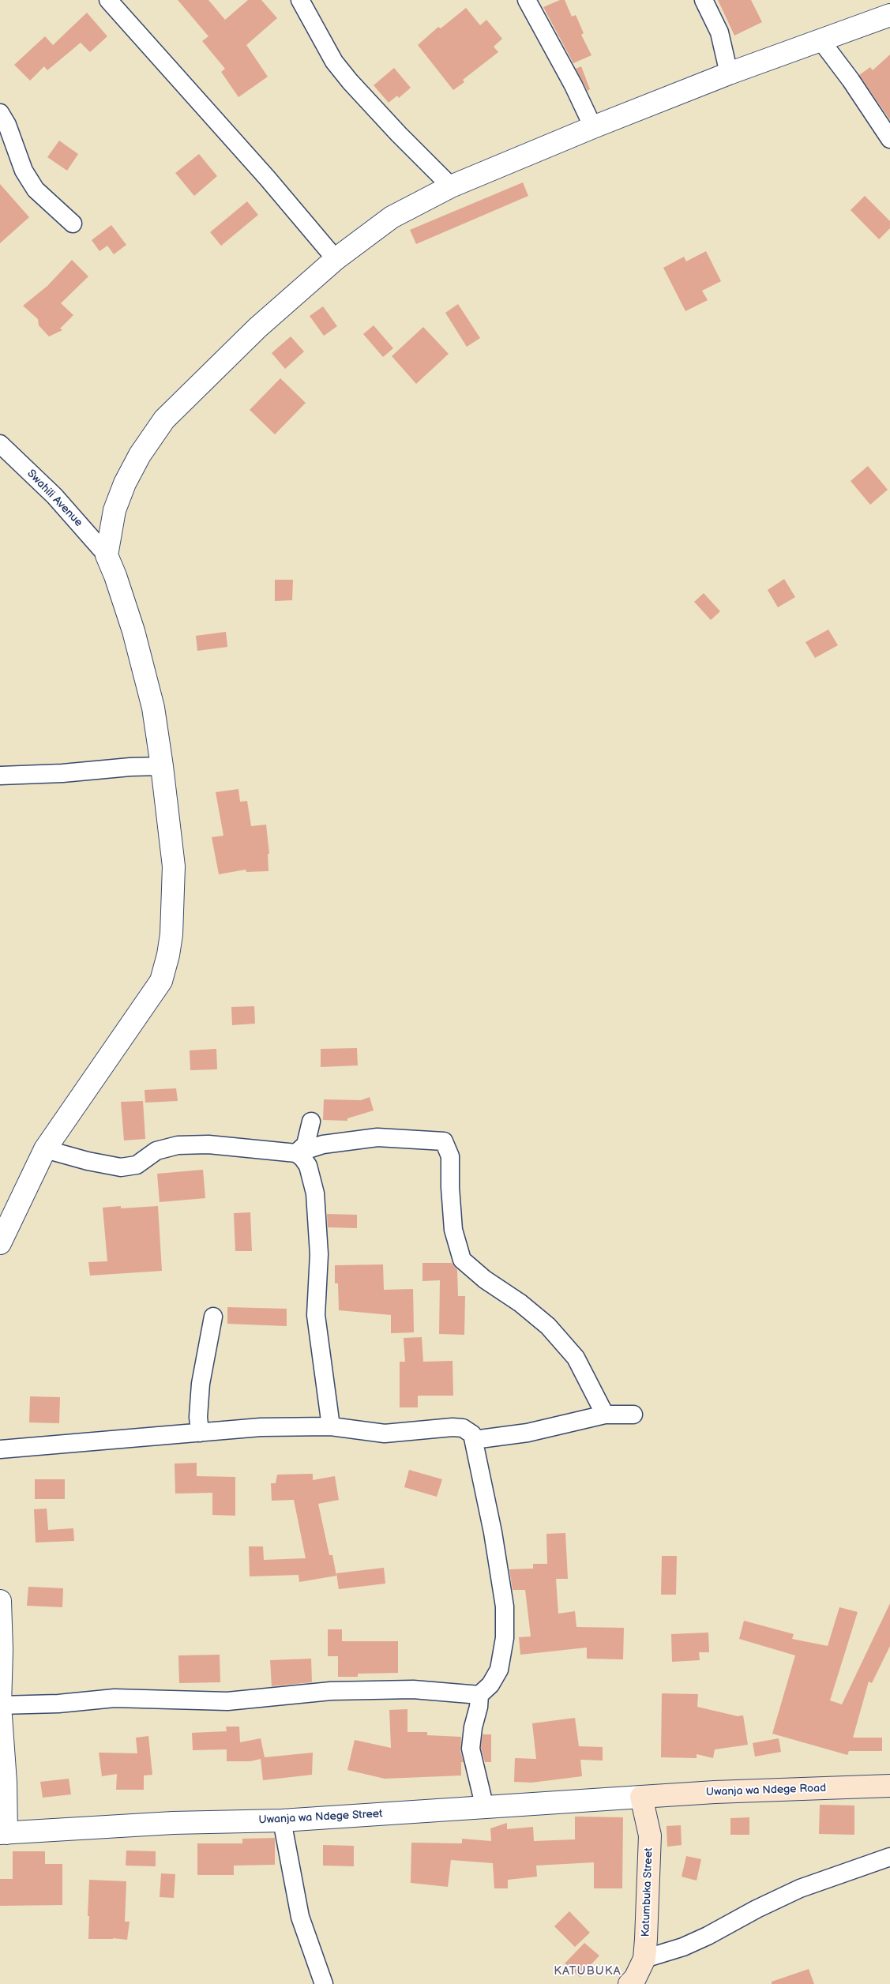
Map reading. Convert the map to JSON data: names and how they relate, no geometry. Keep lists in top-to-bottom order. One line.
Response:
{"streets":{"main road":["Uwanja wa Ndege Road","Katumbuka Street"],"street":["Swahili Avenue","Uwanja wa Ndege Street"]},"crossings":[["Uwanja wa Ndege Road","Uwanja wa Ndege Street"],["Uwanja wa Ndege Road","Katumbuka Street"],["Uwanja wa Ndege Street","Katumbuka Street"]],"districts":["KATUBUKA"]}
